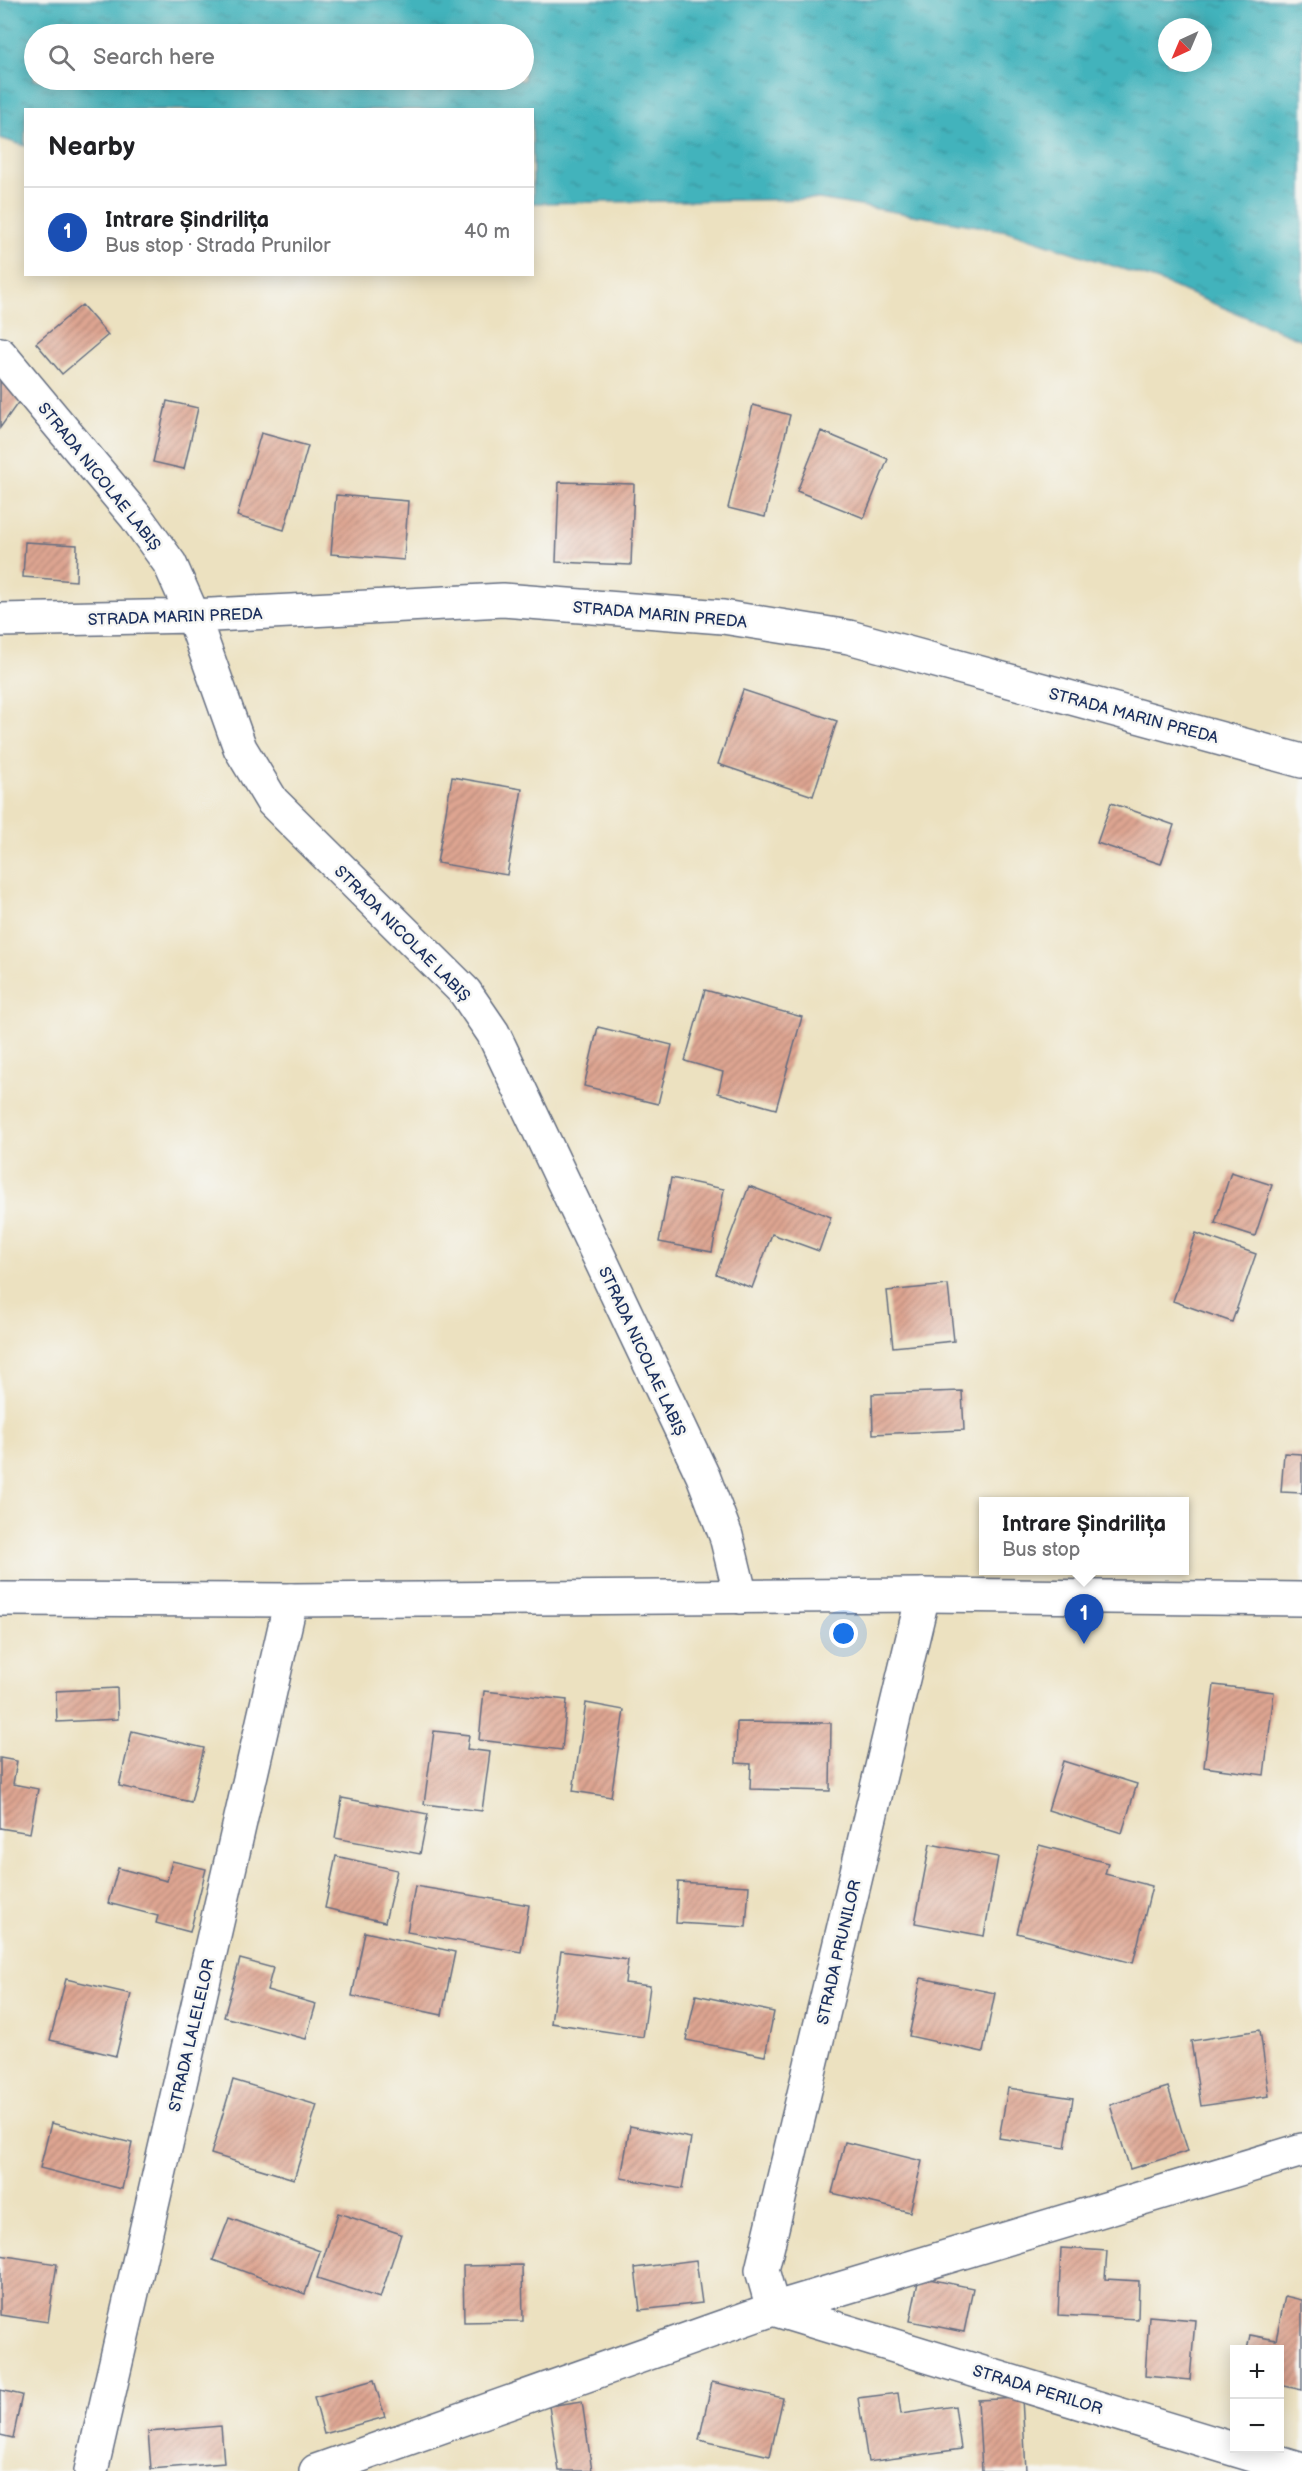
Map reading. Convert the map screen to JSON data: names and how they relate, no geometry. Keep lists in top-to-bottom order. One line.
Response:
{"streets":{"main road":["STRADA NICOLAE LABIȘ","STRADA MARIN PREDA","STRADA PRUNILOR","STRADA LALELELOR","STRADA PERILOR"]},"crossings":[["STRADA NICOLAE LABIȘ","STRADA MARIN PREDA"],["STRADA PRUNILOR","STRADA PERILOR"]],"north":"bottom left","page":{"search":"Search here","heading":"Nearby","list":[{"mark":"1","name":"Intrare Șindrilița","note":"Bus stop · Strada Prunilor","value":"40 m"}],"popup":["Intrare Șindrilița","Bus stop"],"pins":"1","map_buttons":["+","−"]}}
